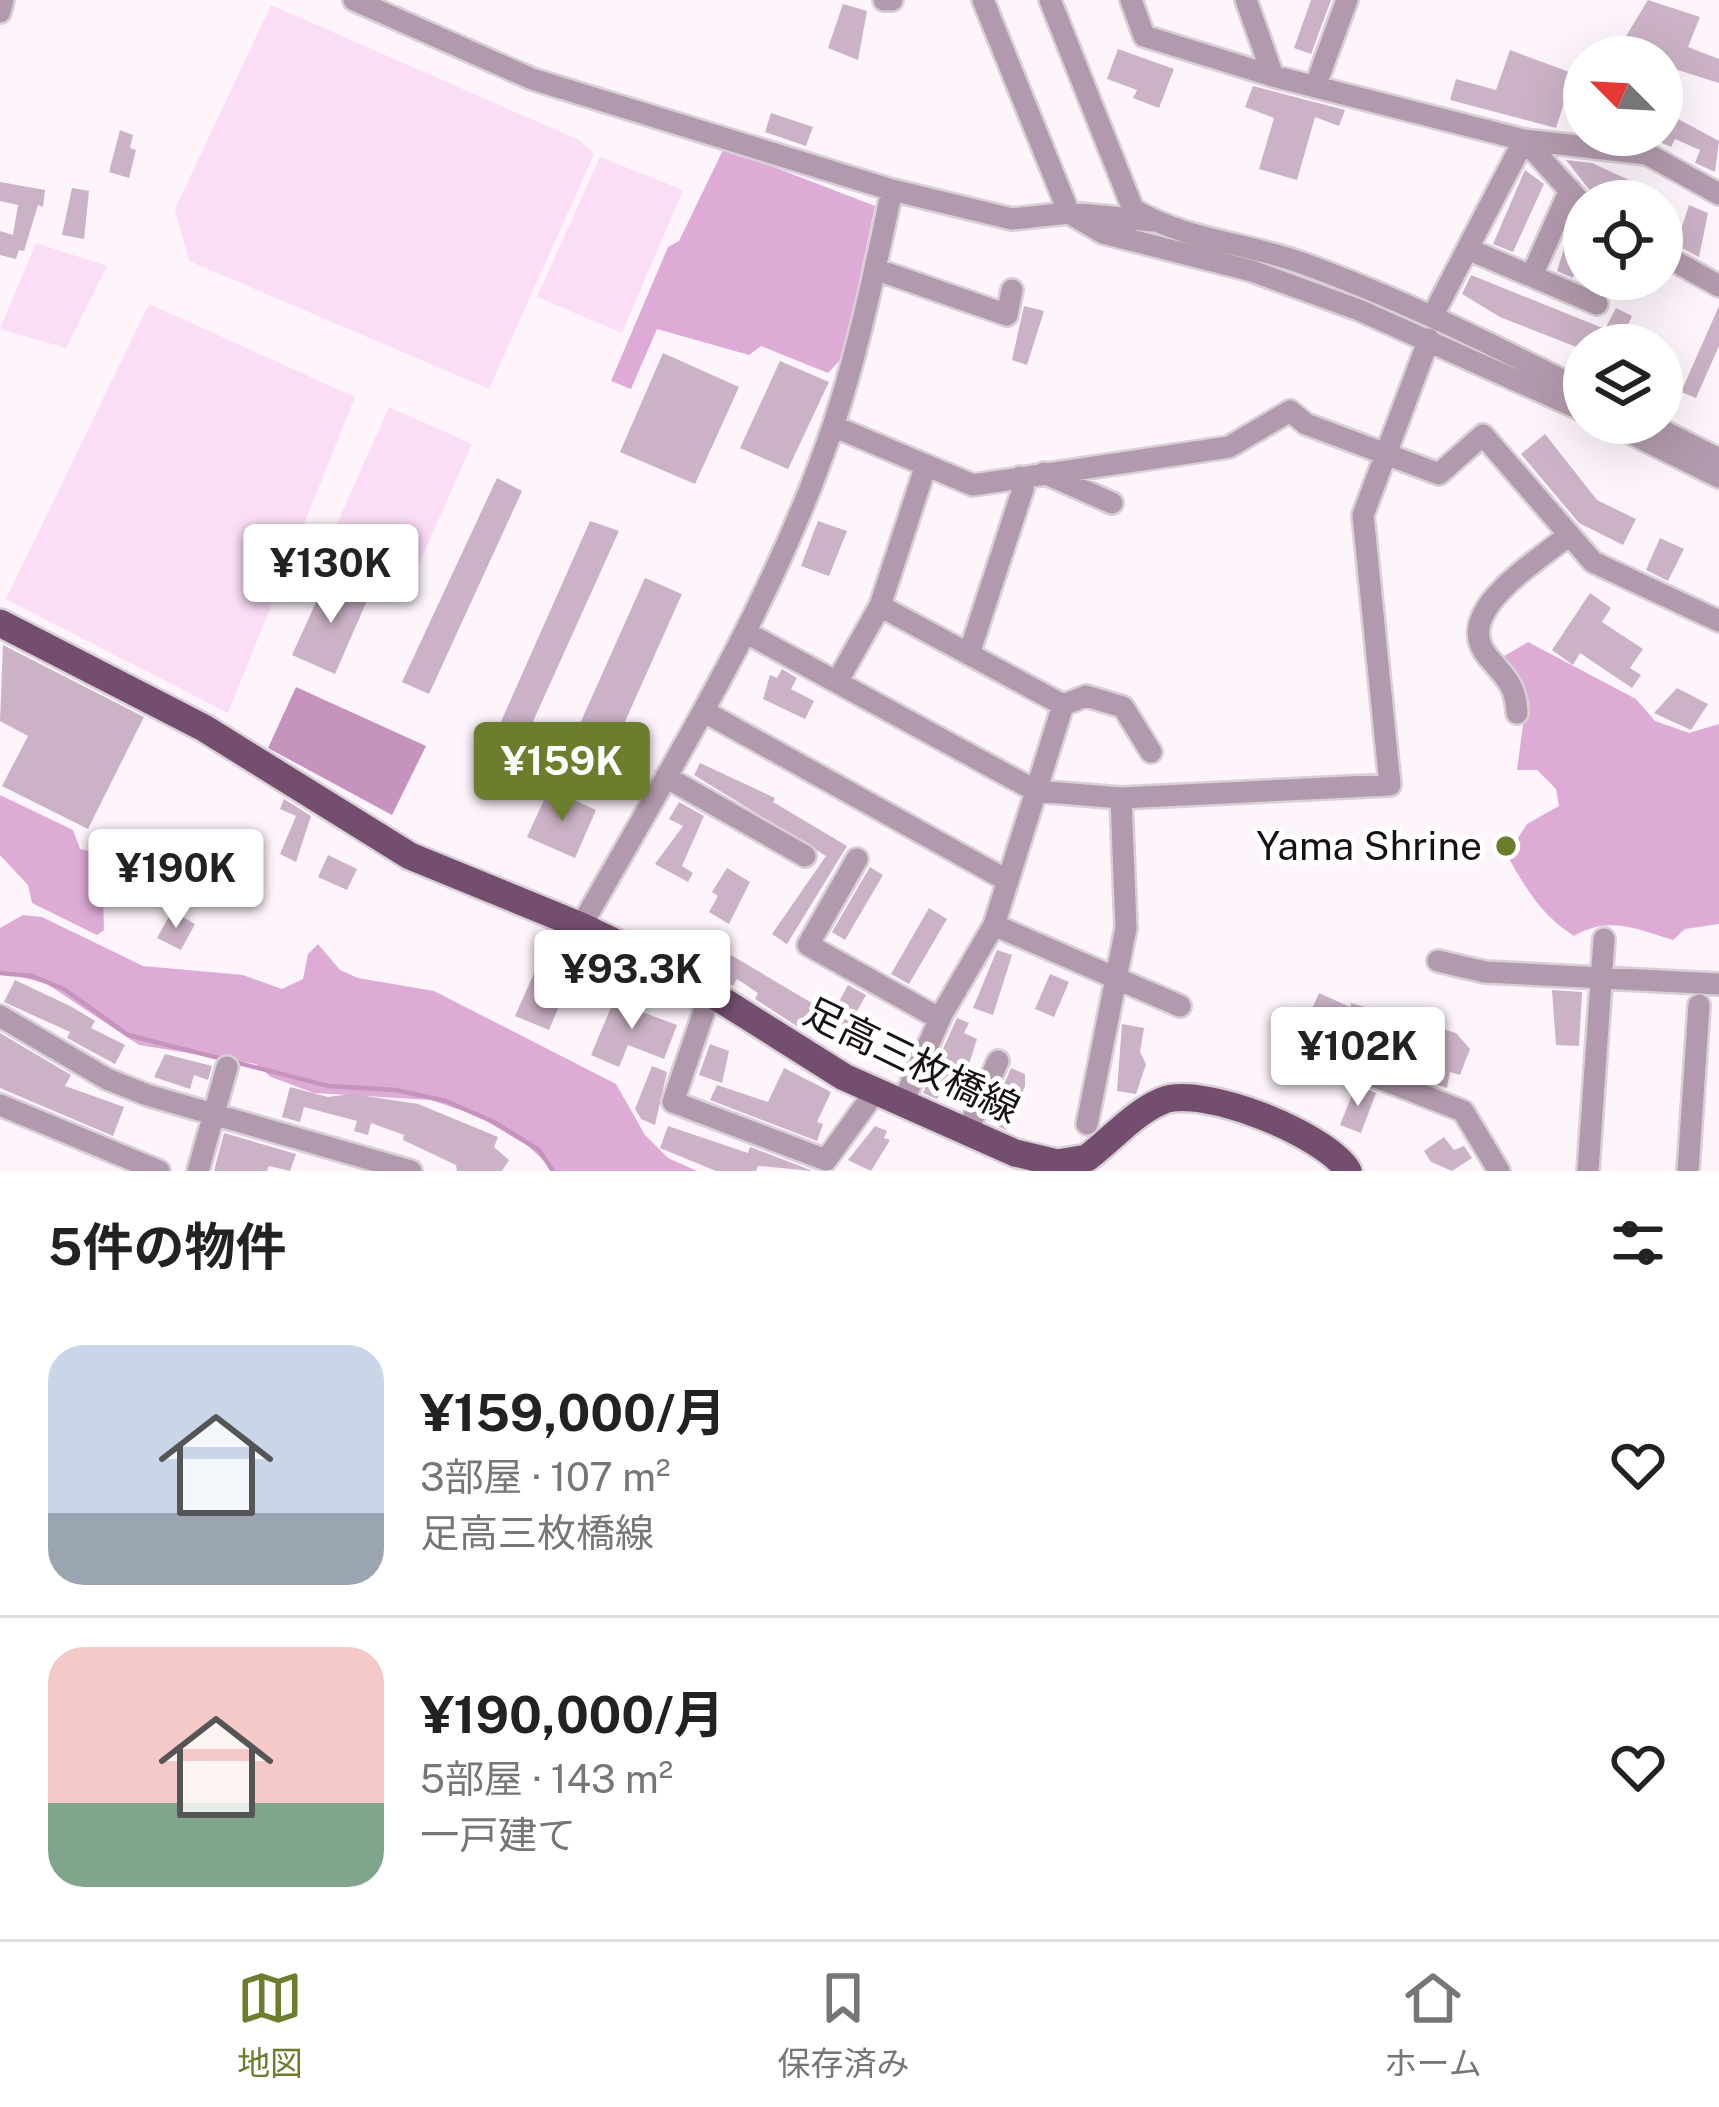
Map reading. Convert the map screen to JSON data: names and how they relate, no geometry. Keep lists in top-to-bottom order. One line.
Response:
{"streets":{"main road":["足高三枚橋線"]},"places":["Yama Shrine"],"north":"top left","page":{"price":["¥130K","¥159K","¥190K","¥93.3K","¥102K"],"heading":"5件の物件","list":[{"name":"¥159,000/月","note":"3部屋 · 107 m² · 足高三枚橋線"},{"name":"¥190,000/月","note":"5部屋 · 143 m² · 一戸建て"}],"tabs":["地図","保存済み","ホーム"]}}
